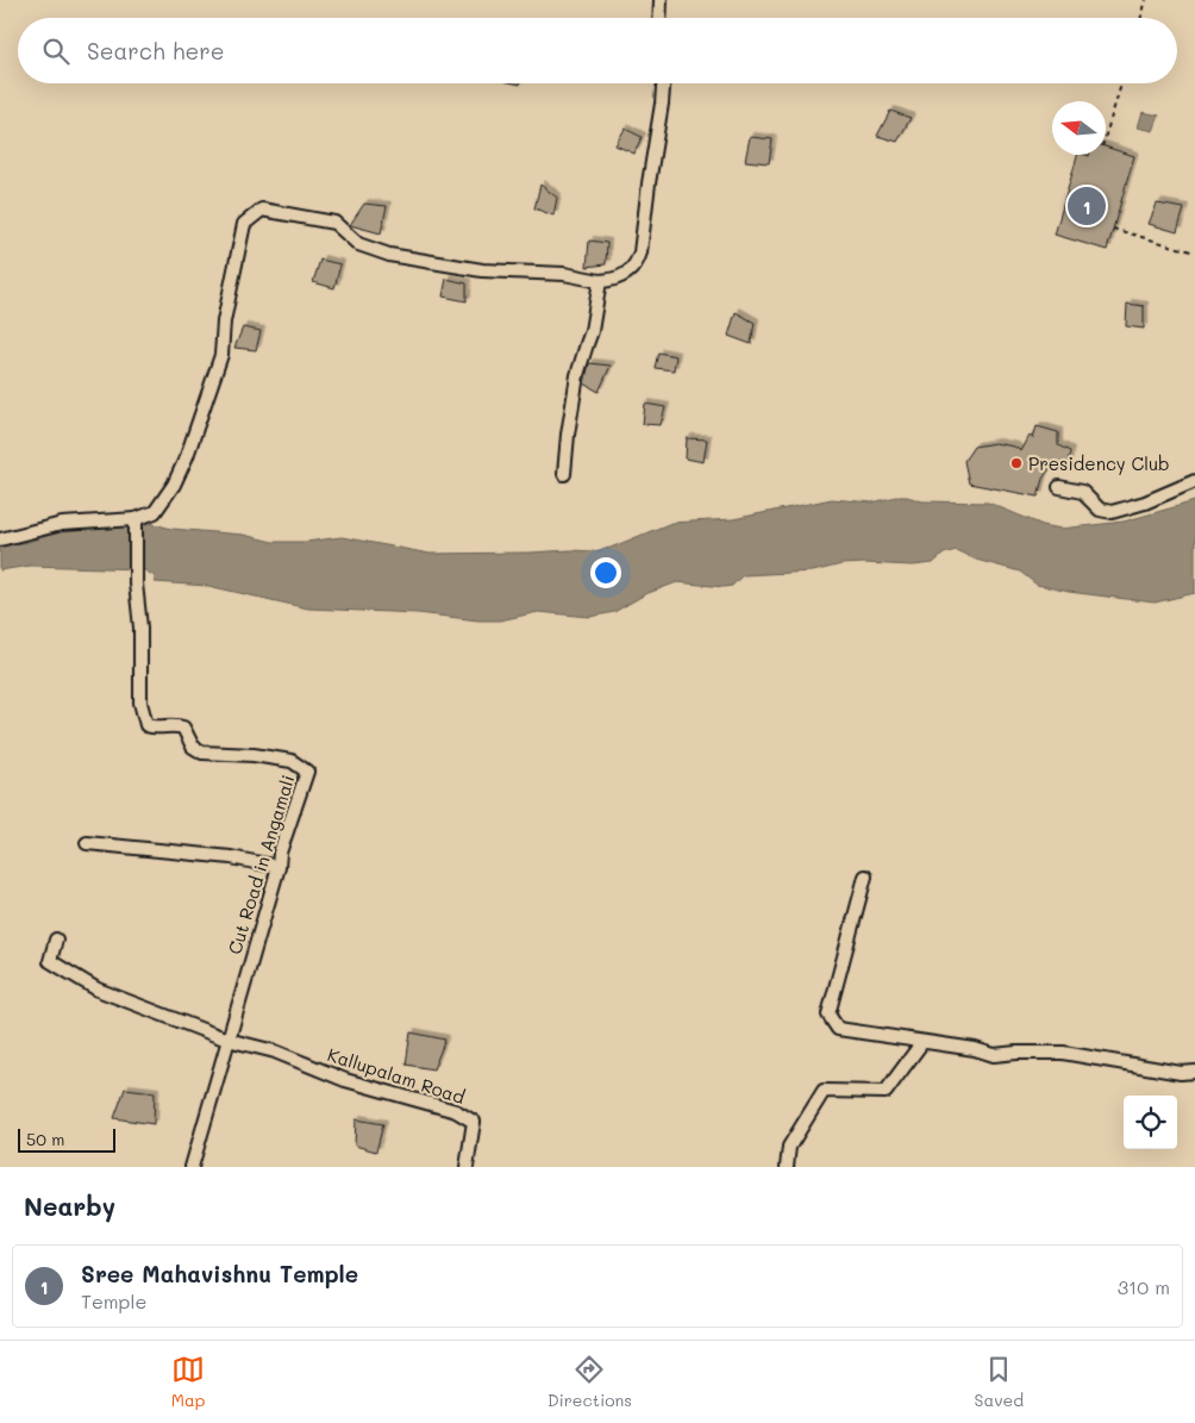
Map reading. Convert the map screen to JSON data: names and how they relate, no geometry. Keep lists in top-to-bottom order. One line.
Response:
{"streets":{"street":["Cut Road in Angamali","Kallupalam Road"]},"crossings":[["Cut Road in Angamali","Kallupalam Road"]],"places":["Presidency Club"],"scale_bar":"50 m","north":"left","page":{"search":"Search here","pins":"1","scale":"50 m","heading":"Nearby","list":[{"mark":"1","name":"Sree Mahavishnu Temple","note":"Temple","value":"310 m"}],"nav":["Map","Directions","Saved"]}}
